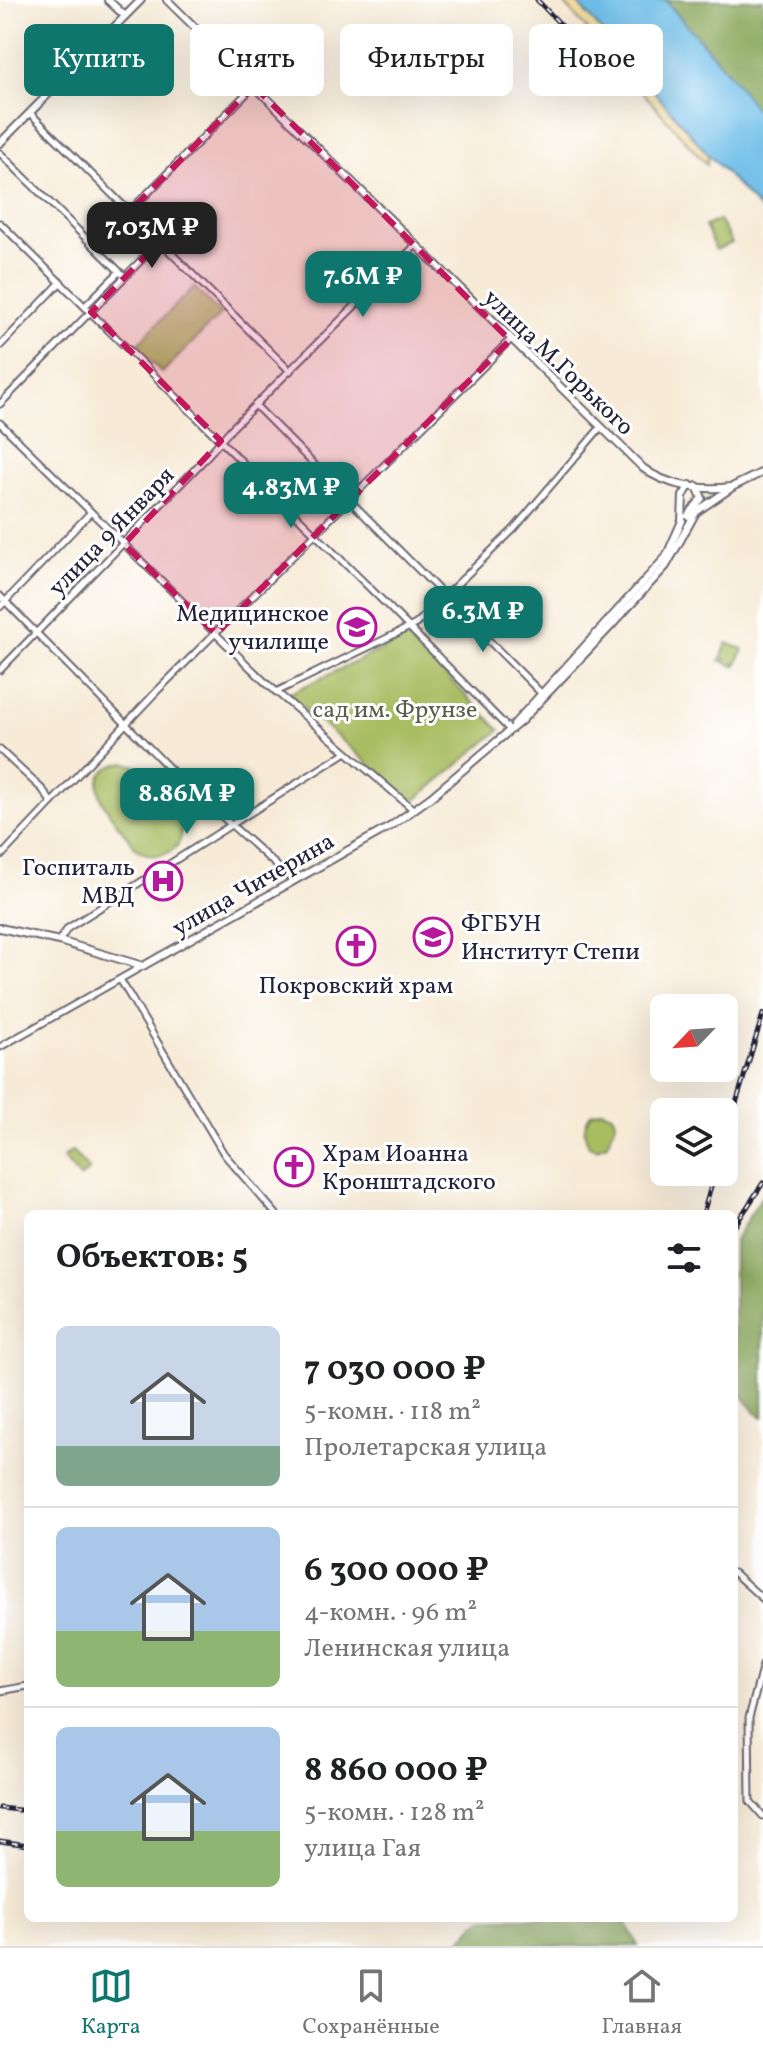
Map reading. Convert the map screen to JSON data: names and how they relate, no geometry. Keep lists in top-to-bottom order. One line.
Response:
{"streets":{"main road":["улица М.Горького","улица 9 Января","улица Чичерина"]},"crossings":[["улица М.Горького","улица 9 Января"],["улица М.Горького","улица Чичерина"]],"parks":["сад им. Фрунзе"],"places":{"school or university":["Медицинское училище","ФГБУН Институт Степи"],"hospital":["Госпиталь МВД"],"church":["Покровский храм","Храм Иоанна Кронштадского"]},"north":"bottom left","page":{"chip":["Купить","Снять","Фильтры","Новое"],"price":["7.03M ₽","7.6M ₽","4.83M ₽","6.3M ₽","8.86M ₽"],"heading":"Объектов: 5","list":[{"name":"7 030 000 ₽","note":"5-комн. · 118 m² · Пролетарская улица"},{"name":"6 300 000 ₽","note":"4-комн. · 96 m² · Ленинская улица"},{"name":"8 860 000 ₽","note":"5-комн. · 128 m² · улица Гая"}],"tabs":["Карта","Сохранённые","Главная"]}}
